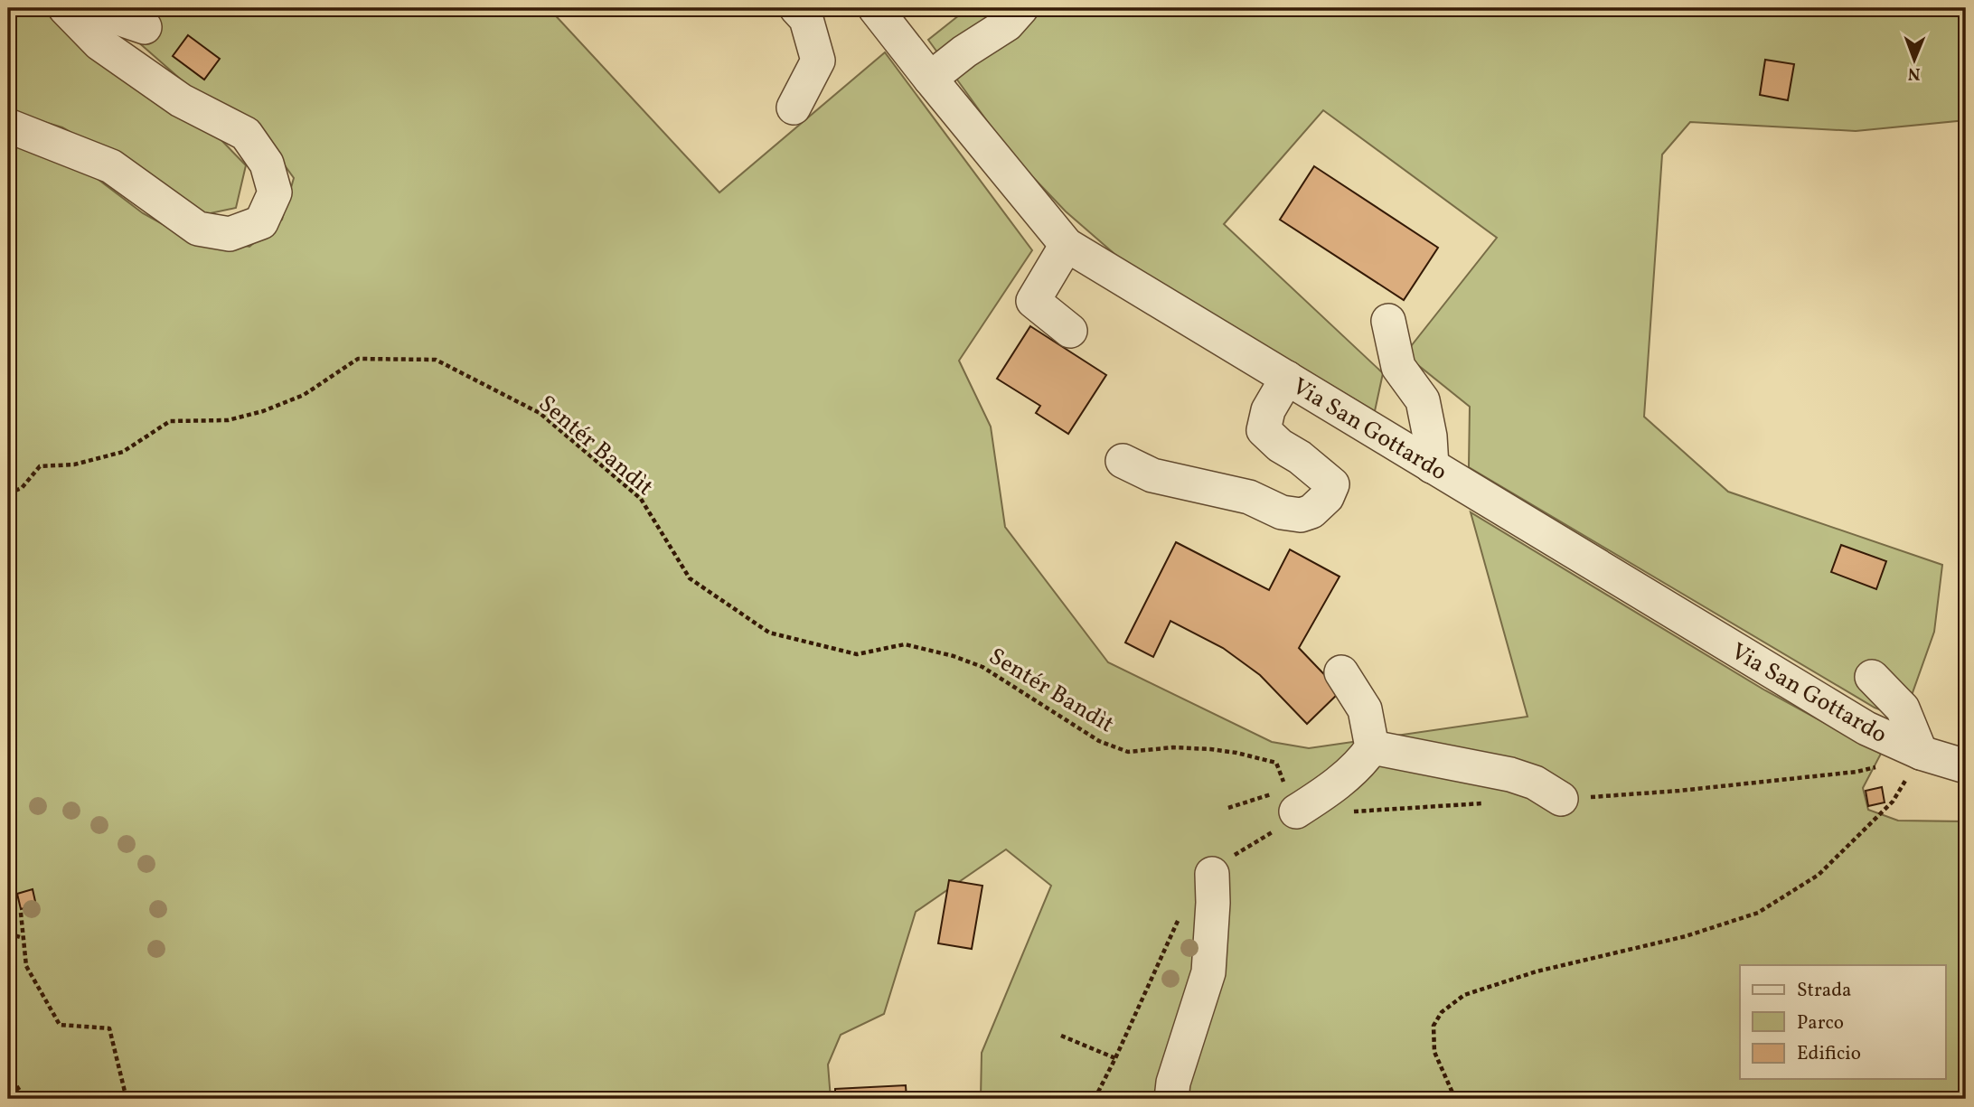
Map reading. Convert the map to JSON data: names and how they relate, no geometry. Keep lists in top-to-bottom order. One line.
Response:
{"streets":{"street":["Via San Gottardo"],"path":["Sentér Bandìt"]},"legend":["Strada","Parco","Edificio"],"north":"bottom"}
